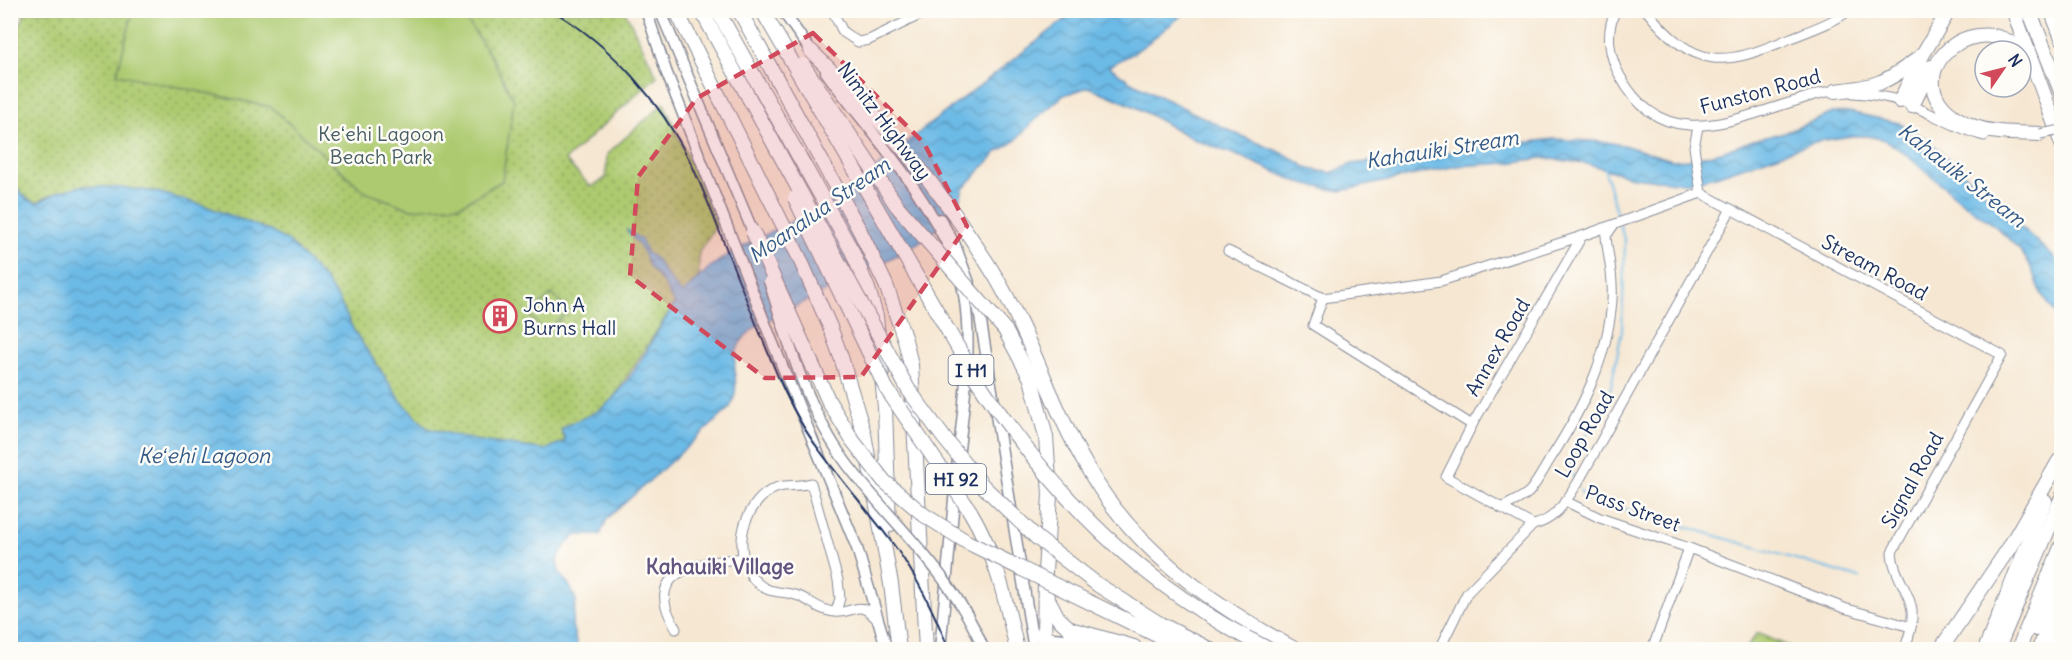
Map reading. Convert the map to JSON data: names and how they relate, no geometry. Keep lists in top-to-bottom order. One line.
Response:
{"streets":{"highway":["I H1"],"main road":["Nimitz Highway","HI 92"],"street":["Funston Road","Stream Road","Annex Road","Loop Road","Signal Road","Pass Street"]},"crossings":[["Stream Road","Loop Road"],["Stream Road","Signal Road"],["Loop Road","Pass Street"]],"districts":["Kahauiki Village"],"water":["Kahauiki Stream","Moanalua Stream","Keʻehi Lagoon"],"parks":["Keʻehi Lagoon Beach Park"],"places":{"building":["John A Burns Hall"]},"north":"top right"}
